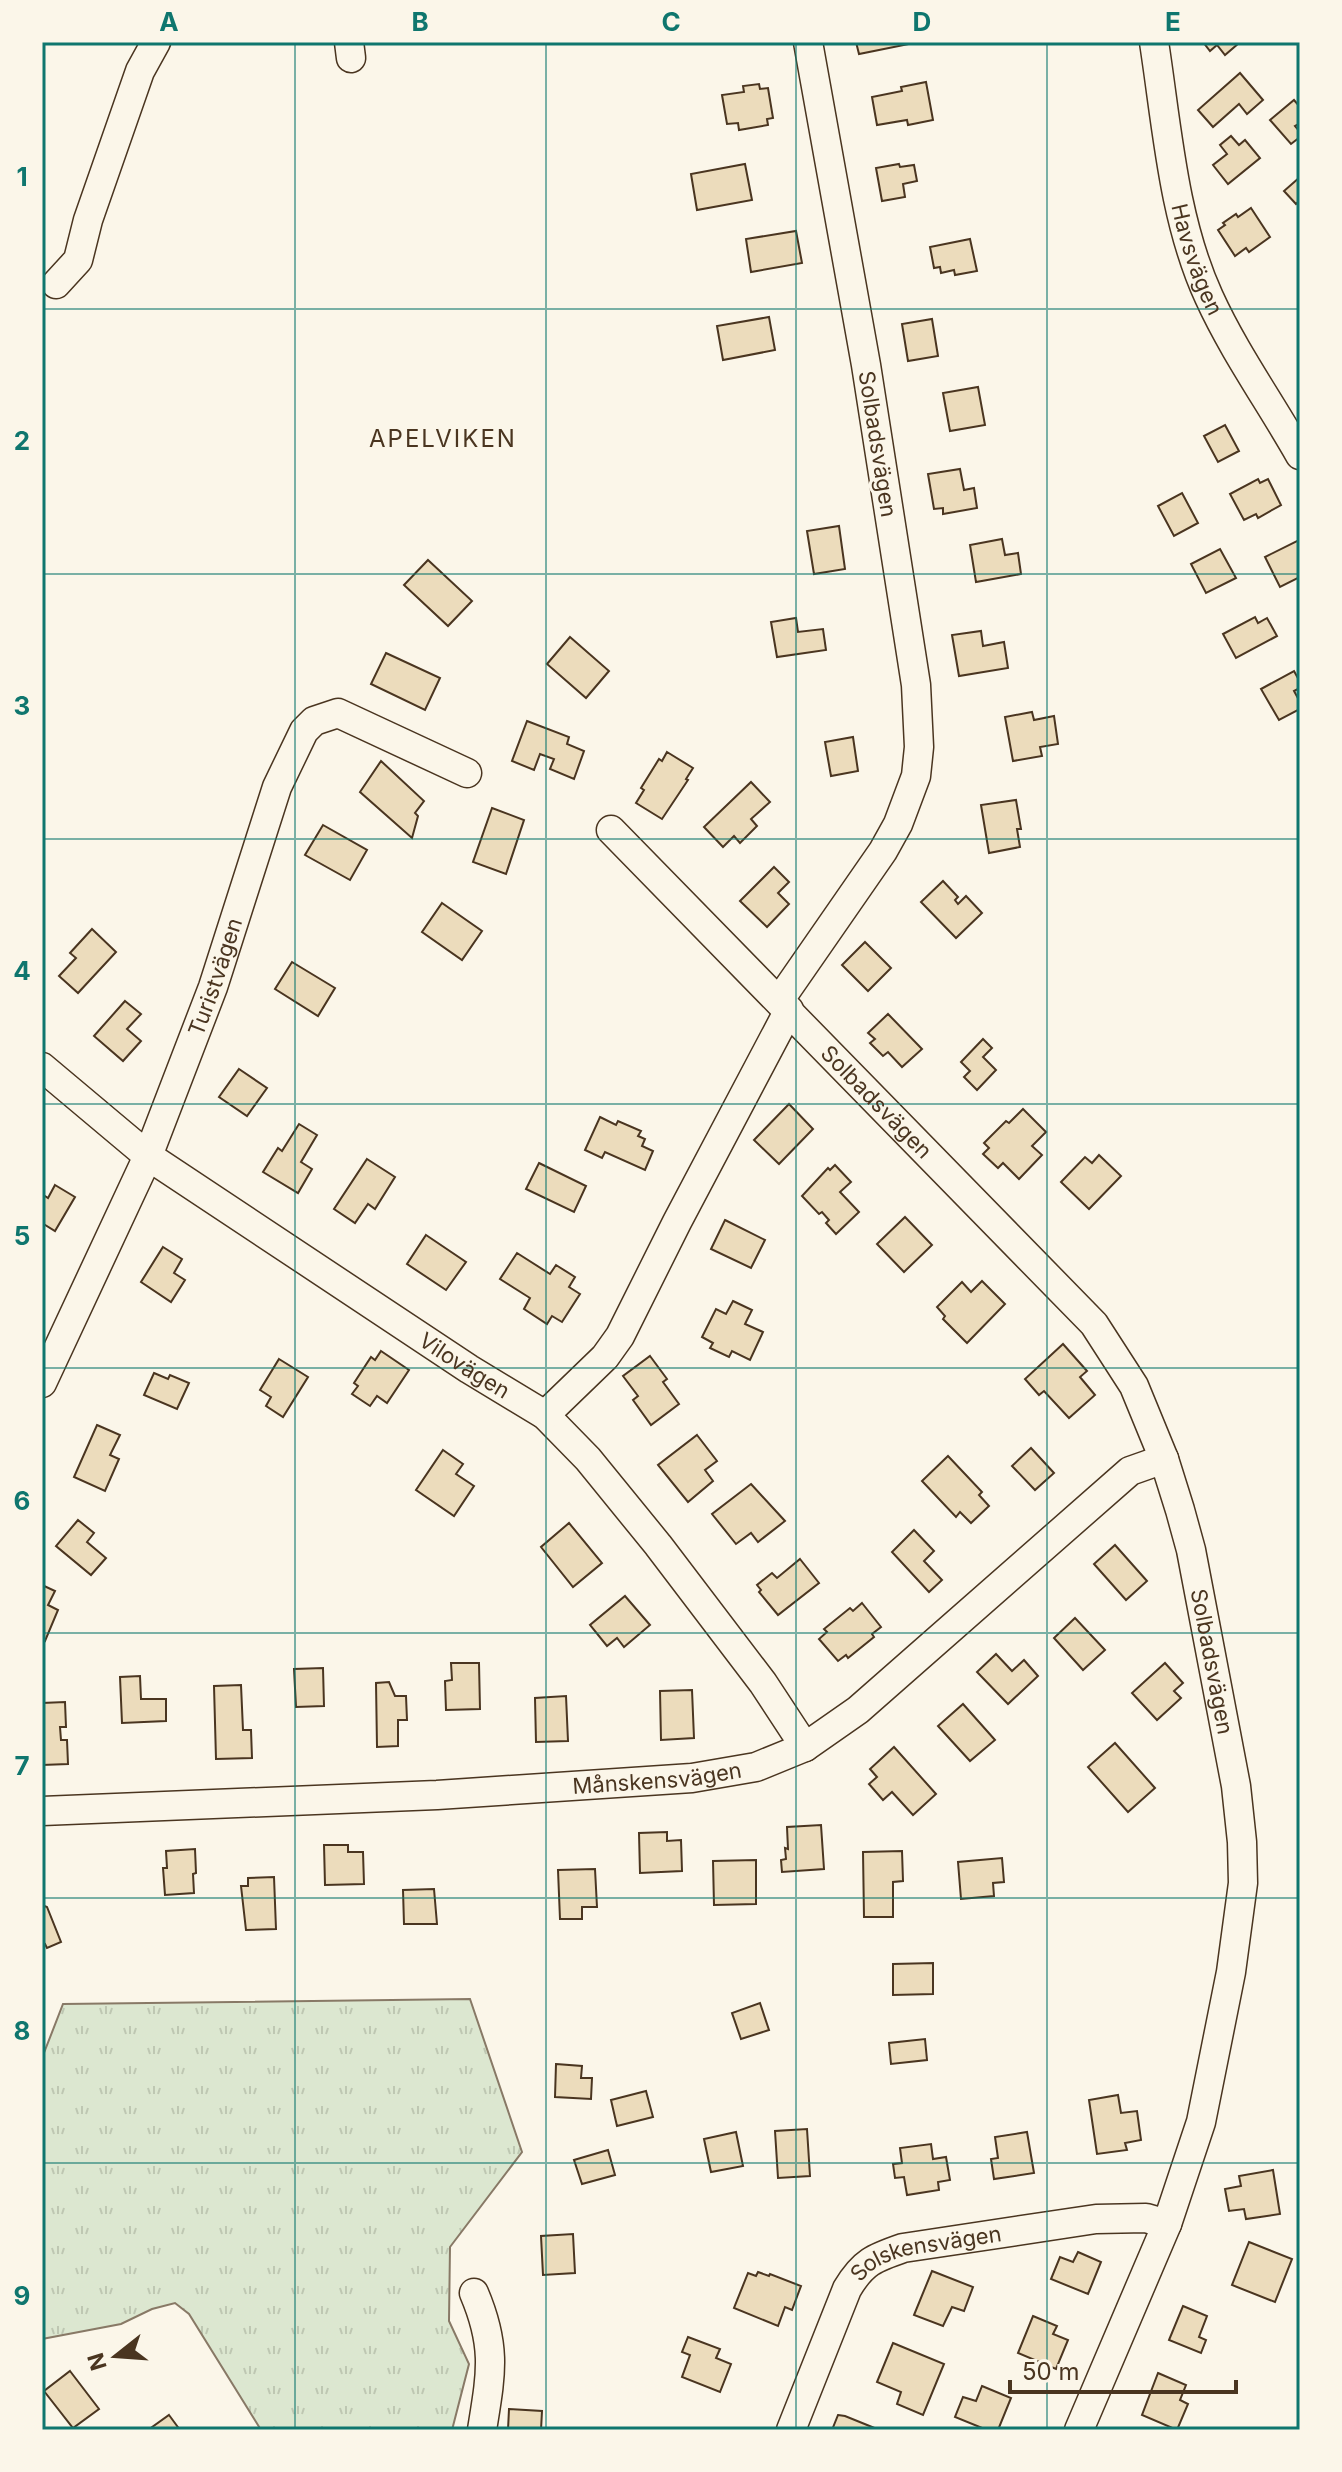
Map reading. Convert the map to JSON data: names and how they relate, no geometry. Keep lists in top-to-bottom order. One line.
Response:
{"streets":{"street":["Havsvägen","Solbadsvägen","Turistvägen","Vilovägen","Månskensvägen","Solskensvägen"]},"crossings":[["Solbadsvägen","Vilovägen"],["Solbadsvägen","Månskensvägen"],["Solbadsvägen","Solskensvägen"],["Turistvägen","Vilovägen"],["Vilovägen","Månskensvägen"]],"districts":["APELVIKEN"],"scale_bar":"50 m","north":"left","grid":{"columns":["A","B","C","D","E"],"rows":["1","2","3","4","5","6","7","8","9"]}}
